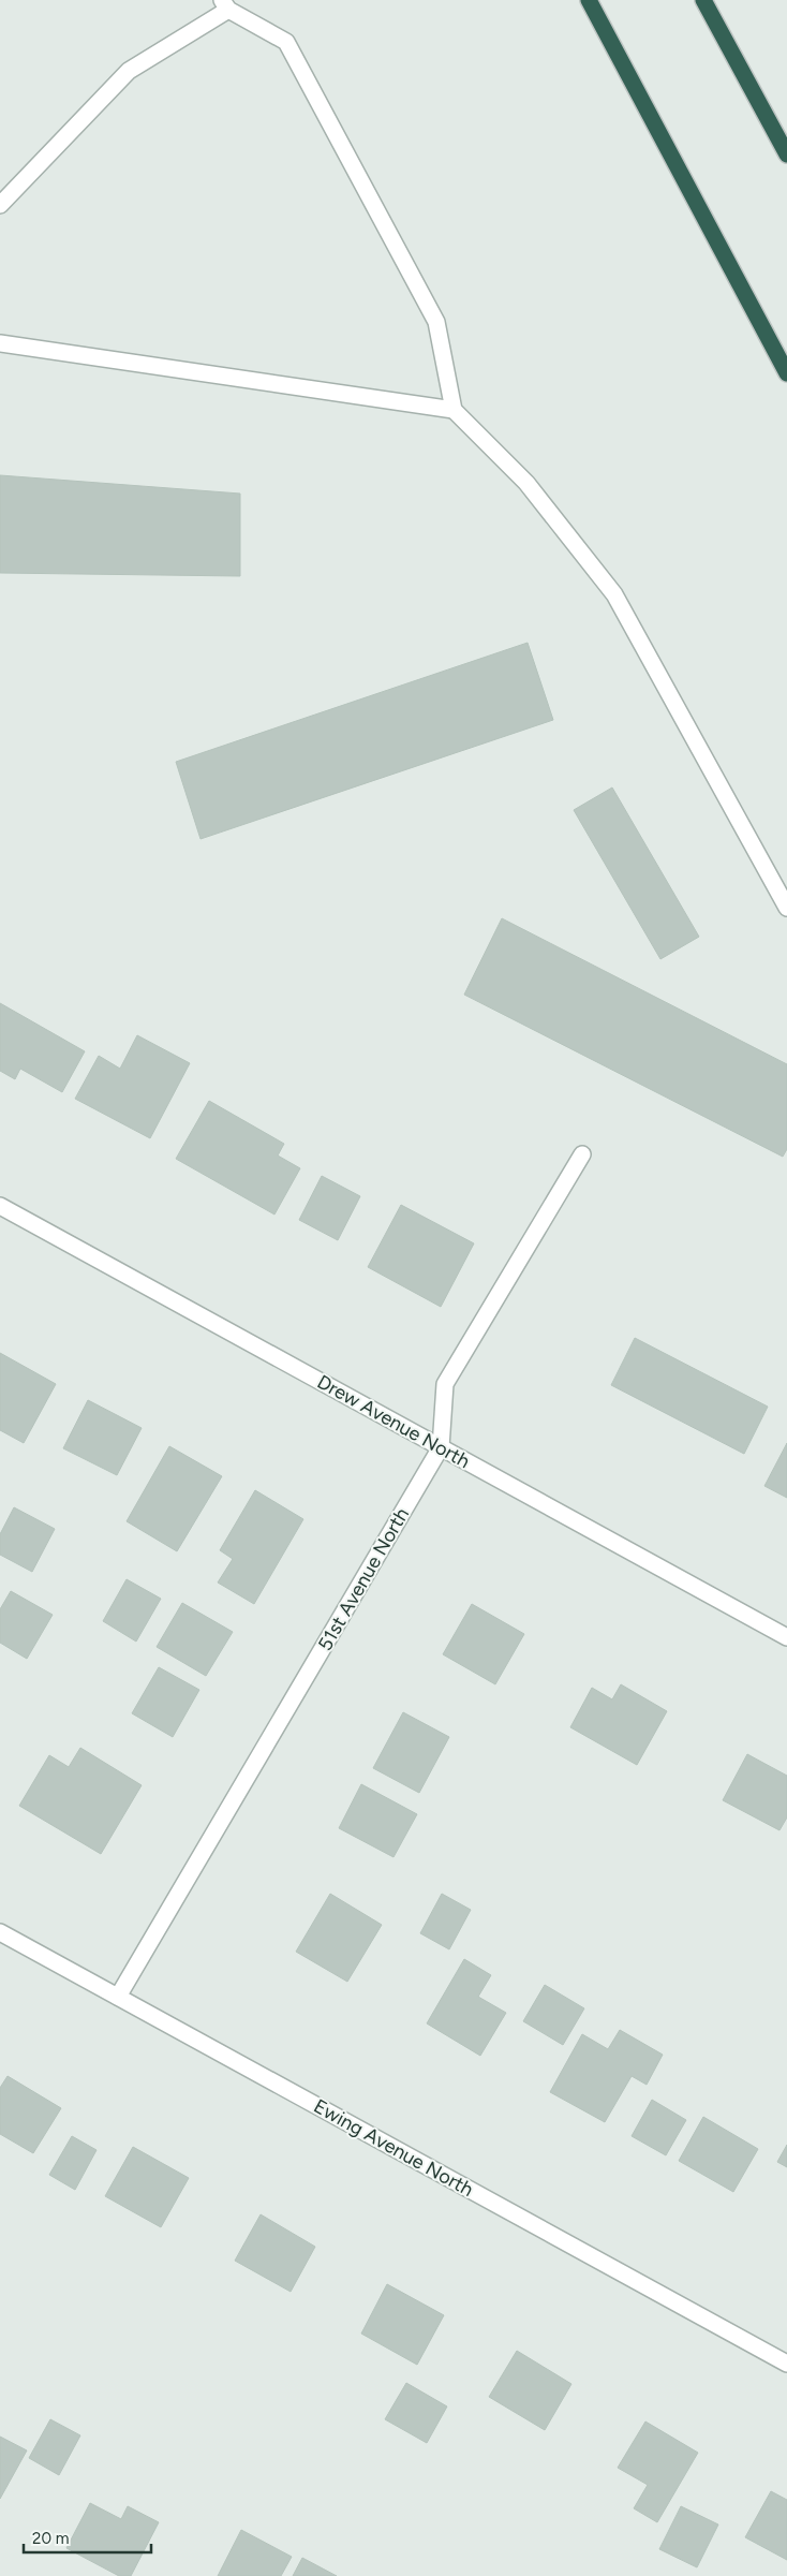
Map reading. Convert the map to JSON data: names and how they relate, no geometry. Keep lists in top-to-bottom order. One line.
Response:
{"streets":{"street":["Drew Avenue North","51st Avenue North","Ewing Avenue North"]},"crossings":[["Drew Avenue North","51st Avenue North"],["51st Avenue North","Ewing Avenue North"]],"scale_bar":"20 m"}
